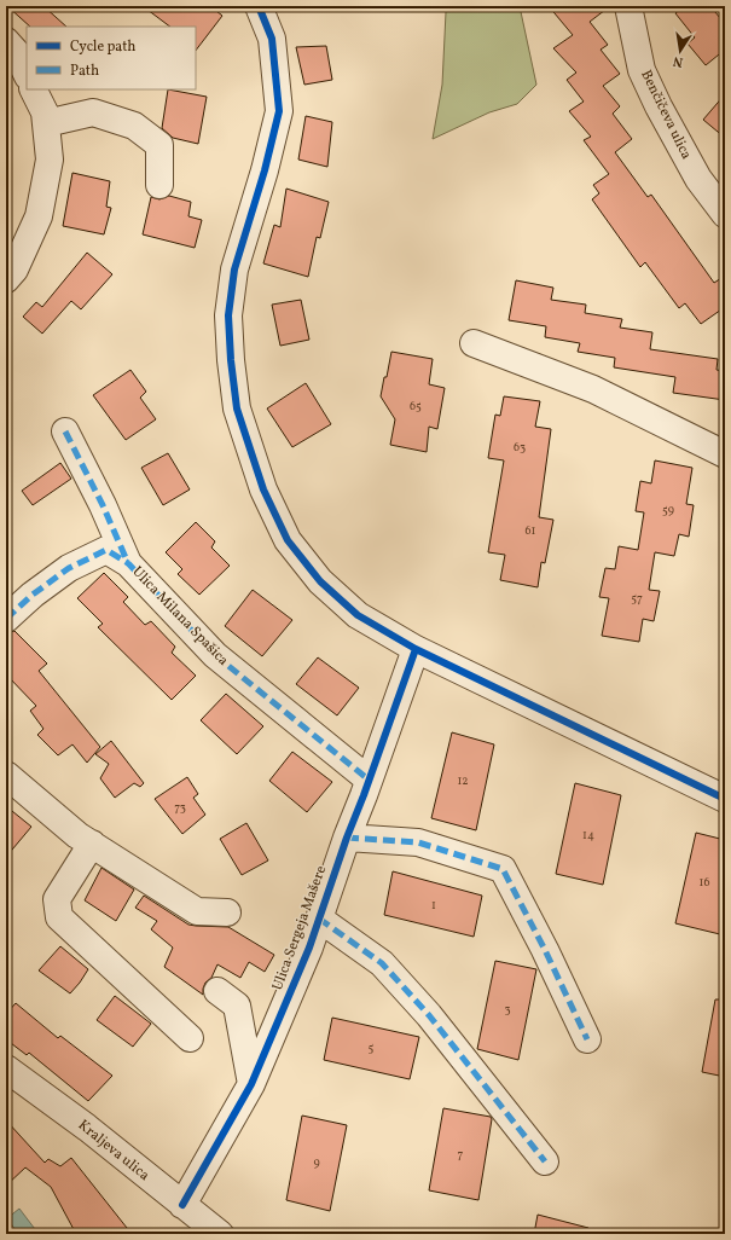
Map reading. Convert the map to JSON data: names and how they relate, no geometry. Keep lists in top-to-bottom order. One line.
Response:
{"streets":{"street":["Benčičeva ulica","Ulica Milana Spašica","Ulica Sergeja Mašere","Kraljeva ulica"]},"crossings":[["Ulica Milana Spašica","Ulica Sergeja Mašere"],["Ulica Sergeja Mašere","Kraljeva ulica"]],"house_numbers":["65","63","59","61","57","12","73","14","16","1","3","5","7","9"],"legend":["Cycle path","Path"],"north":"bottom"}
